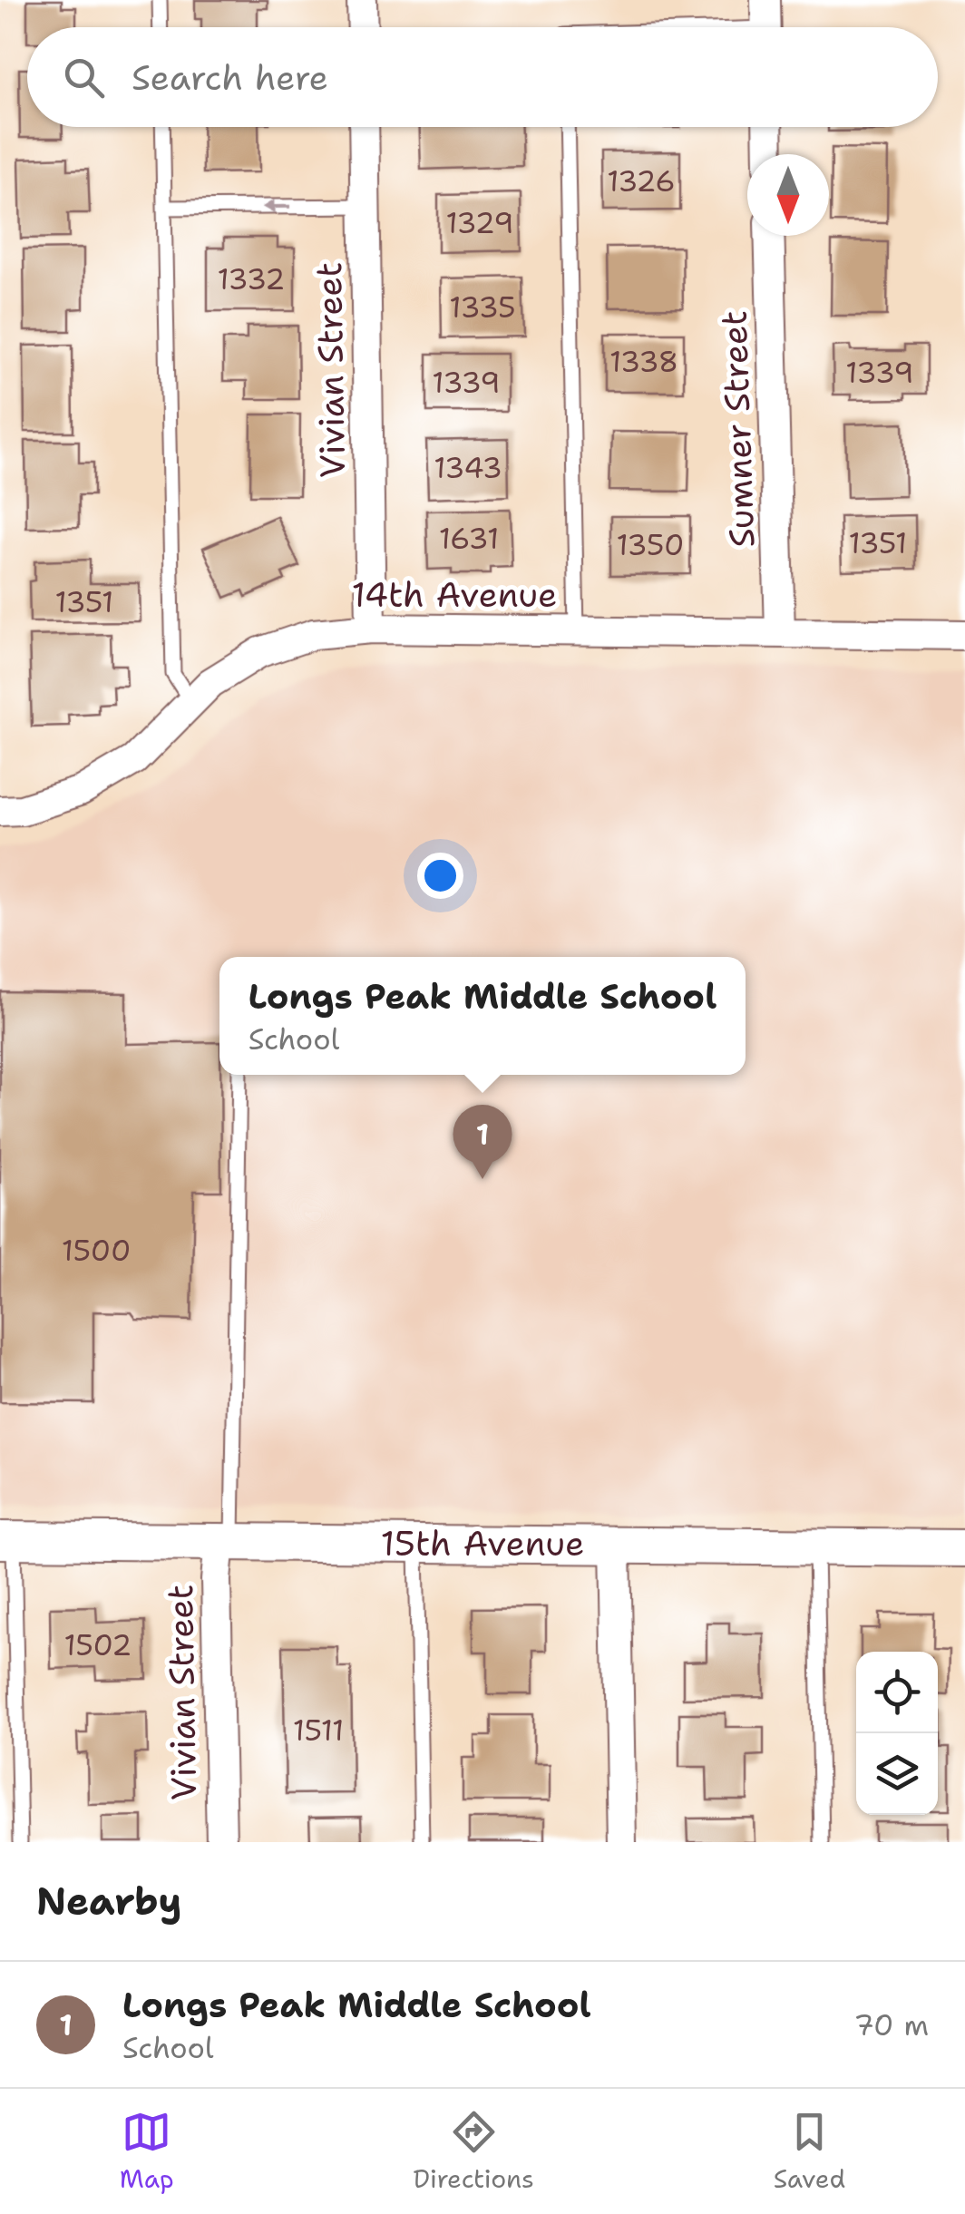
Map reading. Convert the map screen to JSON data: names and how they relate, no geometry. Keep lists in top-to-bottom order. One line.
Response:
{"streets":{"street":["Vivian Street","Sumner Street","14th Avenue","15th Avenue"]},"crossings":[["Vivian Street","14th Avenue"],["Vivian Street","15th Avenue"],["Sumner Street","14th Avenue"]],"house_numbers":["1326","1329","1332","1335","1338","1339","1339","1343","1631","1351","1350","1351","1500","1502","1511"],"north":"bottom","page":{"search":"Search here","popup":["Longs Peak Middle School","School"],"pins":"1","heading":"Nearby","list":[{"mark":"1","name":"Longs Peak Middle School","note":"School","value":"70 m"}],"nav":["Map","Directions","Saved"]}}
